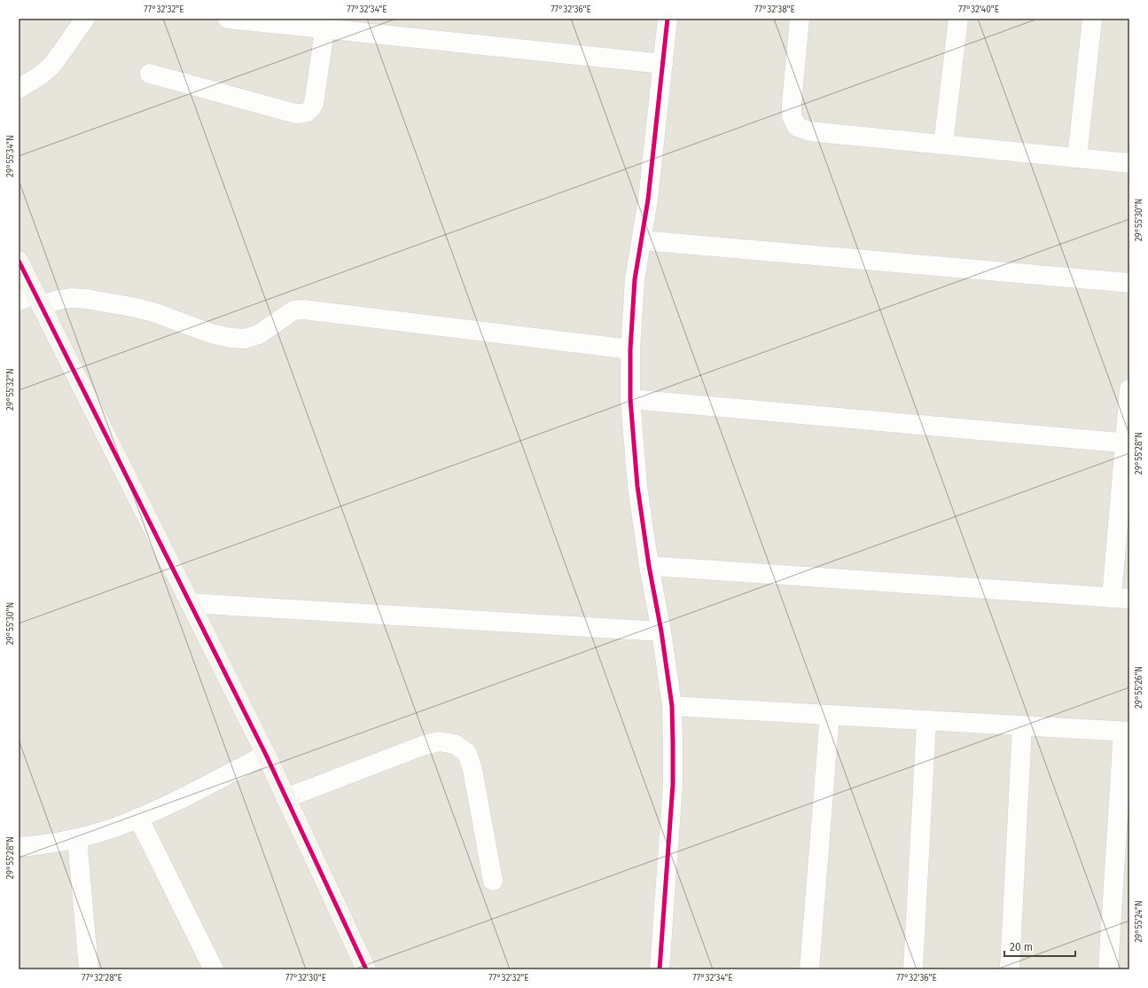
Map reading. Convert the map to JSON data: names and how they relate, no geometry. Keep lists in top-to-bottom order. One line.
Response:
{"scale_bar":"20 m","coordinates":["77°32'32\"E","77°32'34\"E","77°32'36\"E","77°32'38\"E","77°32'40\"E","29°55'34\"N","29°55'30\"N","29°55'32\"N","29°55'28\"N","29°55'26\"N","29°55'24\"N","77°32'28\"E","77°32'30\"E"]}
